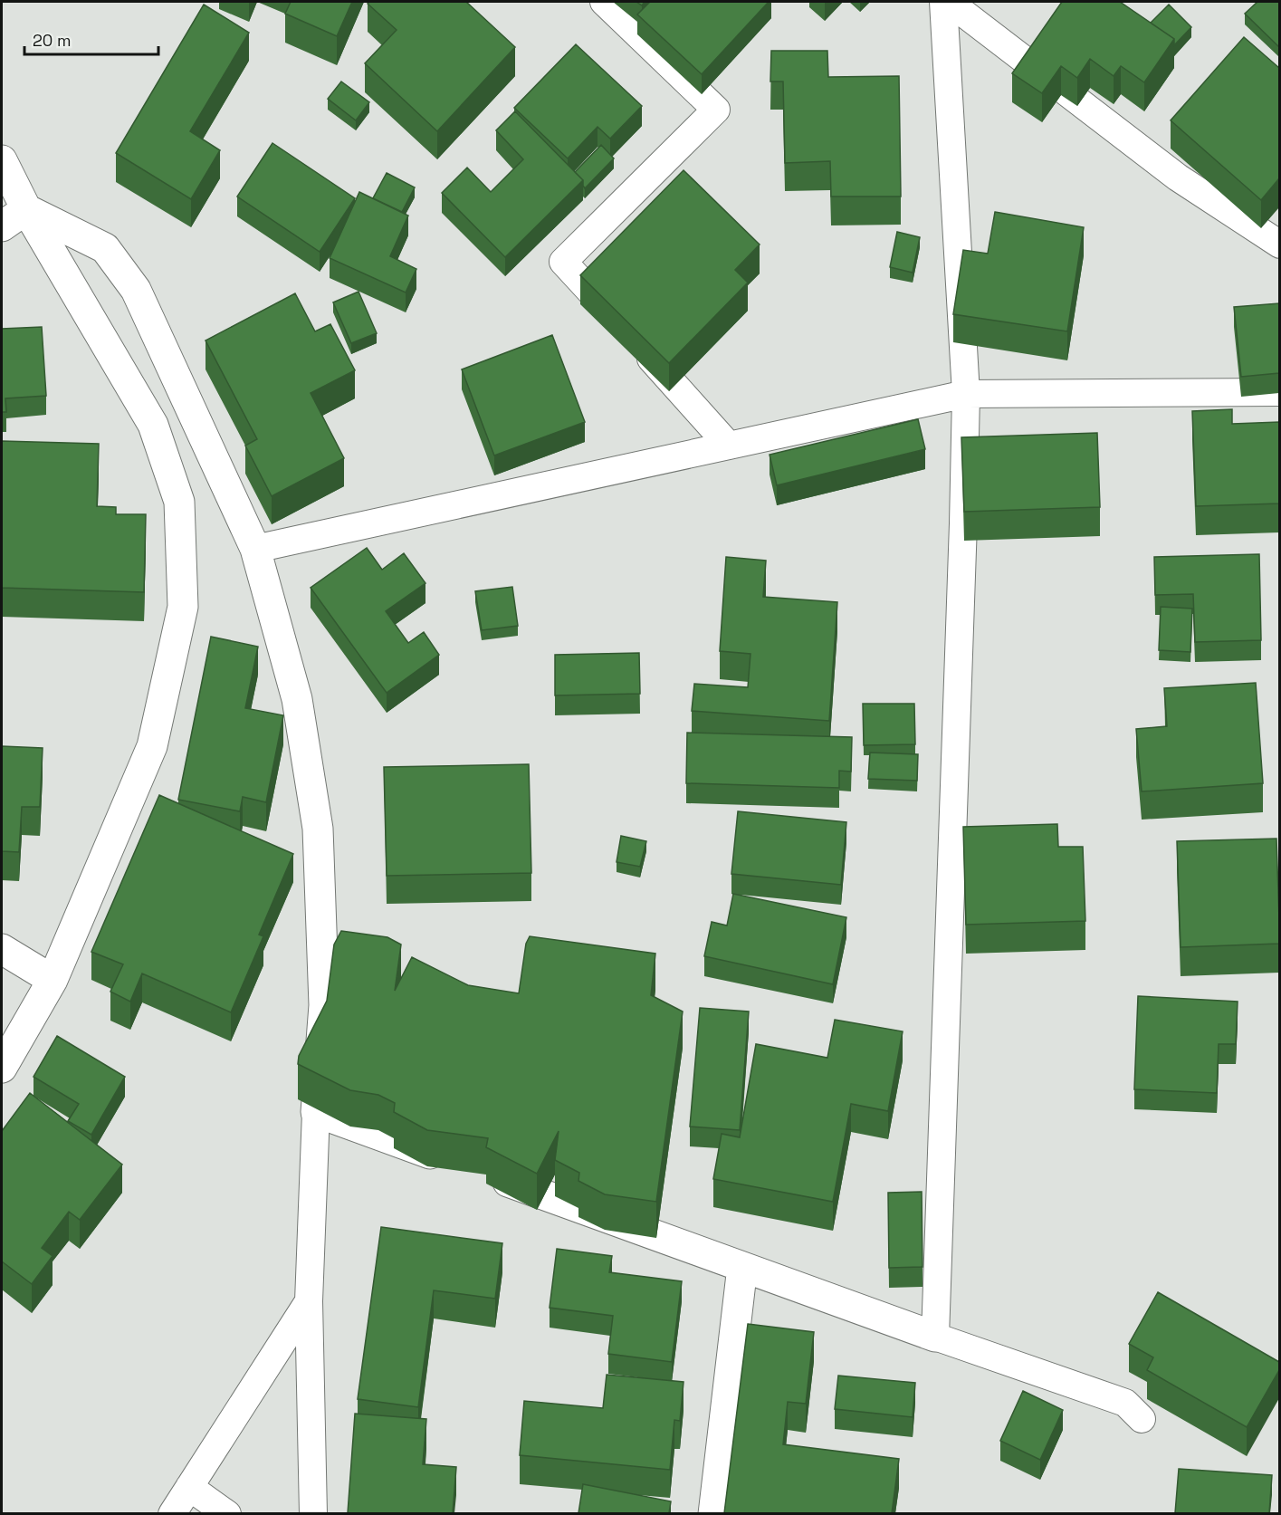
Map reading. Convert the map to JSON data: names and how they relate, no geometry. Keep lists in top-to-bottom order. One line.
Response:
{"scale_bar":"20 m"}
